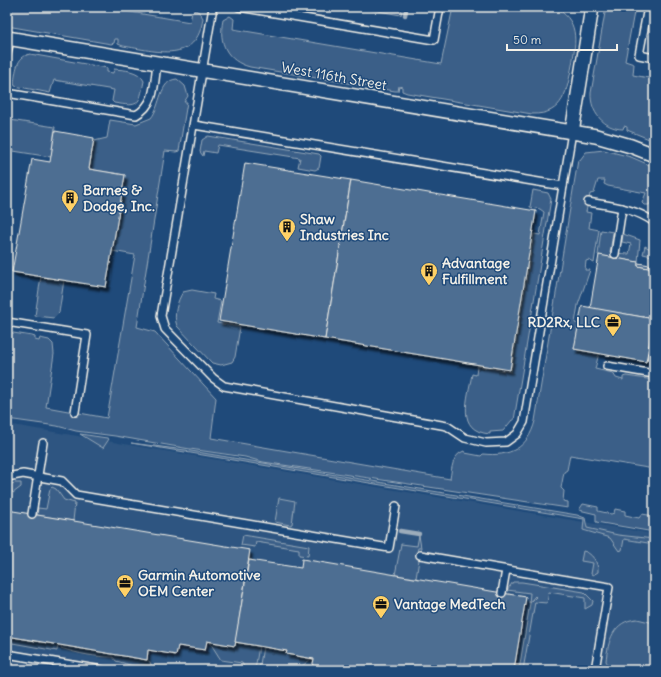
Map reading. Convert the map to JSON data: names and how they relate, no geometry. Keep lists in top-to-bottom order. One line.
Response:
{"streets":{"street":["West 116th Street"]},"places":{"building":["Barnes & Dodge, Inc.","Shaw Industries Inc","Advantage Fulfillment"],"office":["RD2Rx, LLC","Garmin Automotive OEM Center","Vantage MedTech"]},"scale_bar":"50 m"}
